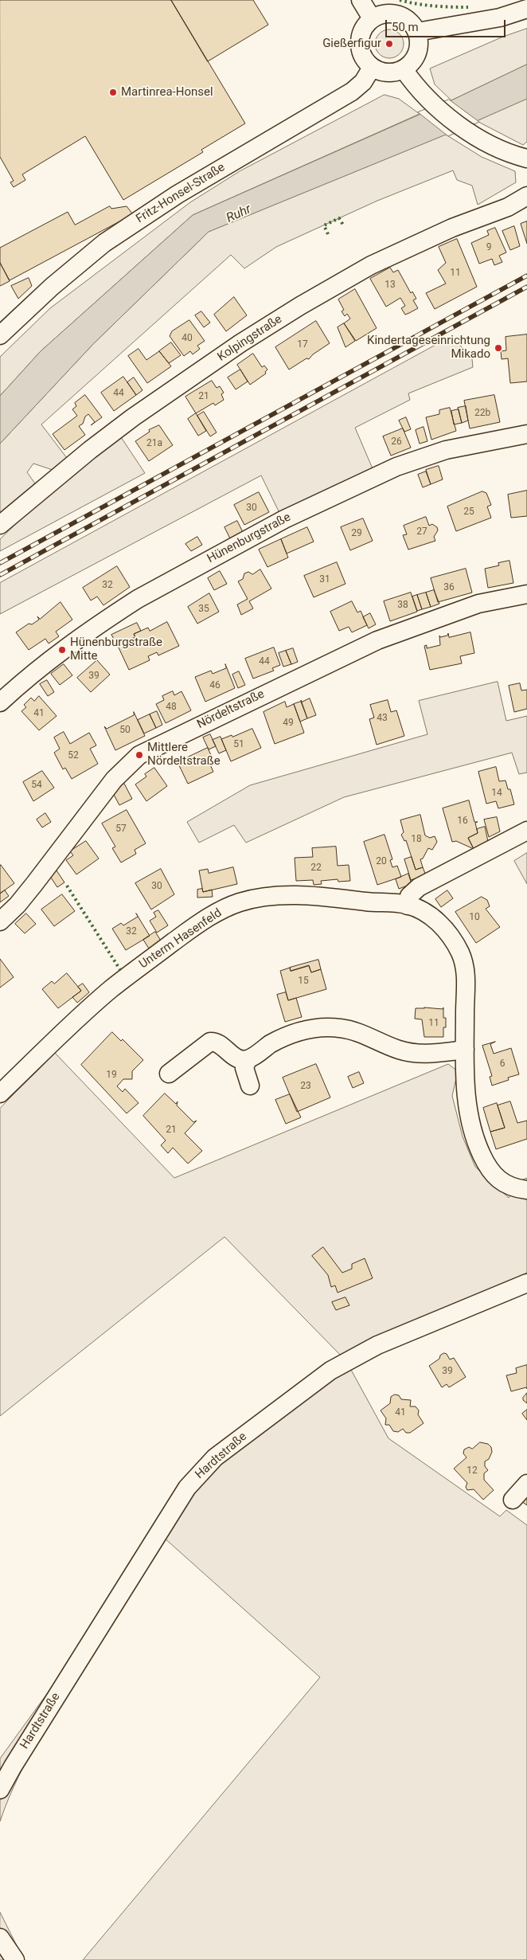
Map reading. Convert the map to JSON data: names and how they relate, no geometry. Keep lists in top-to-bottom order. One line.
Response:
{"streets":{"street":["Fritz-Honsel-Straße","Kolpingstraße","Hünenburgstraße","Nördeltstraße","Unterm Hasenfeld","Hardtstraße"]},"water":["Ruhr"],"places":["Gießerfigur","Martinrea-Honsel","Kindertageseinrichtung Mikado","Hünenburgstraße Mitte","Mittlere Nördeltstraße"],"house_numbers":["9","11","13","40","17","44","21","22b","26","21a","30","25","27","29","31","32","36","38","35","44","39","46","48","41","43","49","50","51","52","54","14","16","57","18","20","22","30","10","32","15","11","6","19","23","21","39","41","12"],"scale_bar":"50 m"}
